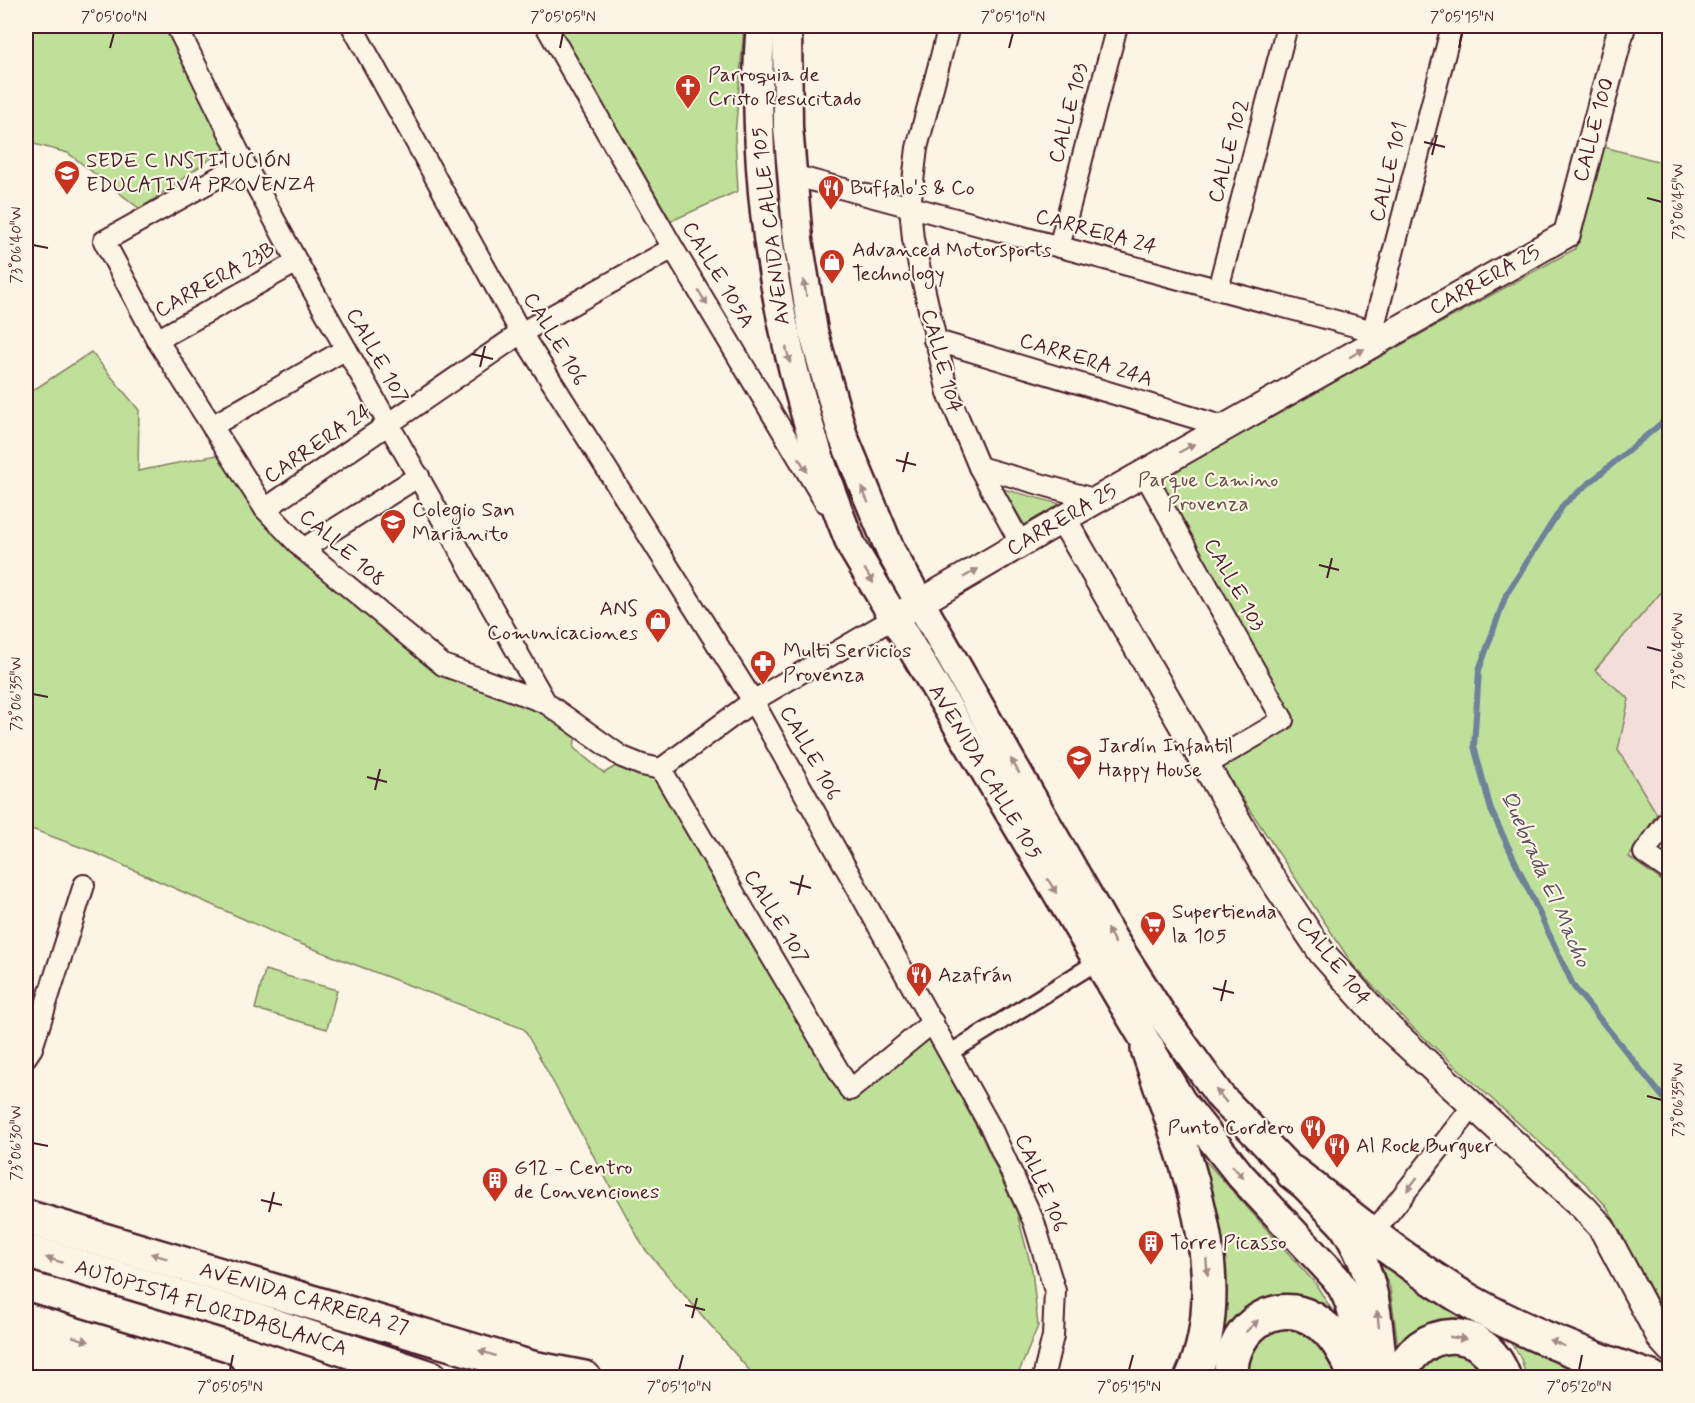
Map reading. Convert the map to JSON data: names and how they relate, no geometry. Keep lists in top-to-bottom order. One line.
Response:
{"streets":{"highway":["AVENIDA CARRERA 27","AUTOPISTA FLORIDABLANCA"],"main road":["AVENIDA CALLE 105"],"street":["CALLE 103","CALLE 100","CALLE 102","CALLE 101","CARRERA 24","CALLE 105A","CARRERA 23B","CARRERA 25","CALLE 106","CALLE 107","CARRERA 24A","CALLE 104","CALLE 108"]},"crossings":[["CALLE 103","CARRERA 24"],["CALLE 103","CARRERA 25"],["CALLE 103","CALLE 104"],["CALLE 100","CARRERA 25"],["CALLE 102","CARRERA 24"],["CALLE 101","CARRERA 24"],["CALLE 101","CARRERA 25"],["AVENIDA CALLE 105","CARRERA 24"],["AVENIDA CALLE 105","CALLE 105A"],["AVENIDA CALLE 105","CARRERA 25"],["CARRERA 24","CALLE 105A"],["CARRERA 24","CARRERA 25"],["CARRERA 24","CALLE 106"],["CARRERA 24","CALLE 107"],["CARRERA 24","CALLE 104"],["CARRERA 24","CALLE 108"],["CARRERA 23B","CALLE 107"],["CARRERA 23B","CALLE 108"],["CARRERA 25","CALLE 106"],["CARRERA 25","CALLE 107"],["CARRERA 25","CARRERA 24A"],["CARRERA 25","CALLE 104"],["CARRERA 25","CALLE 108"],["CALLE 106","CALLE 107"],["CALLE 107","CALLE 108"],["CARRERA 24A","CALLE 104"]],"one_way":["CALLE 105A","CARRERA 25"],"water":["Quebrada El Macho"],"parks":["Parque Camino Provenza"],"places":{"church":["Parroquia de Cristo Resucitado"],"school or university":["SEDE C INSTITUCIÓN EDUCATIVA PROVENZA","Colegio San Marianito","Jardín Infantil Happy House"],"restaurant":["Buffalo's & Co","Azafrán","Punto Cordero","Al Rock Burguer"],"shop":["Advanced Motorsports Technology","ANS Comunicaciones"],"pharmacy":["Multi Servicios Provenza"],"supermarket":["Supertienda la 105"],"building":["G12 - Centro de Convenciones","Torre Picasso"]},"coordinates":["7°05'00\"N","7°05'05\"N","7°05'10\"N","7°05'15\"N","73°06'45\"W","73°06'40\"W","73°06'35\"W","73°06'30\"W","7°05'20\"N"]}
